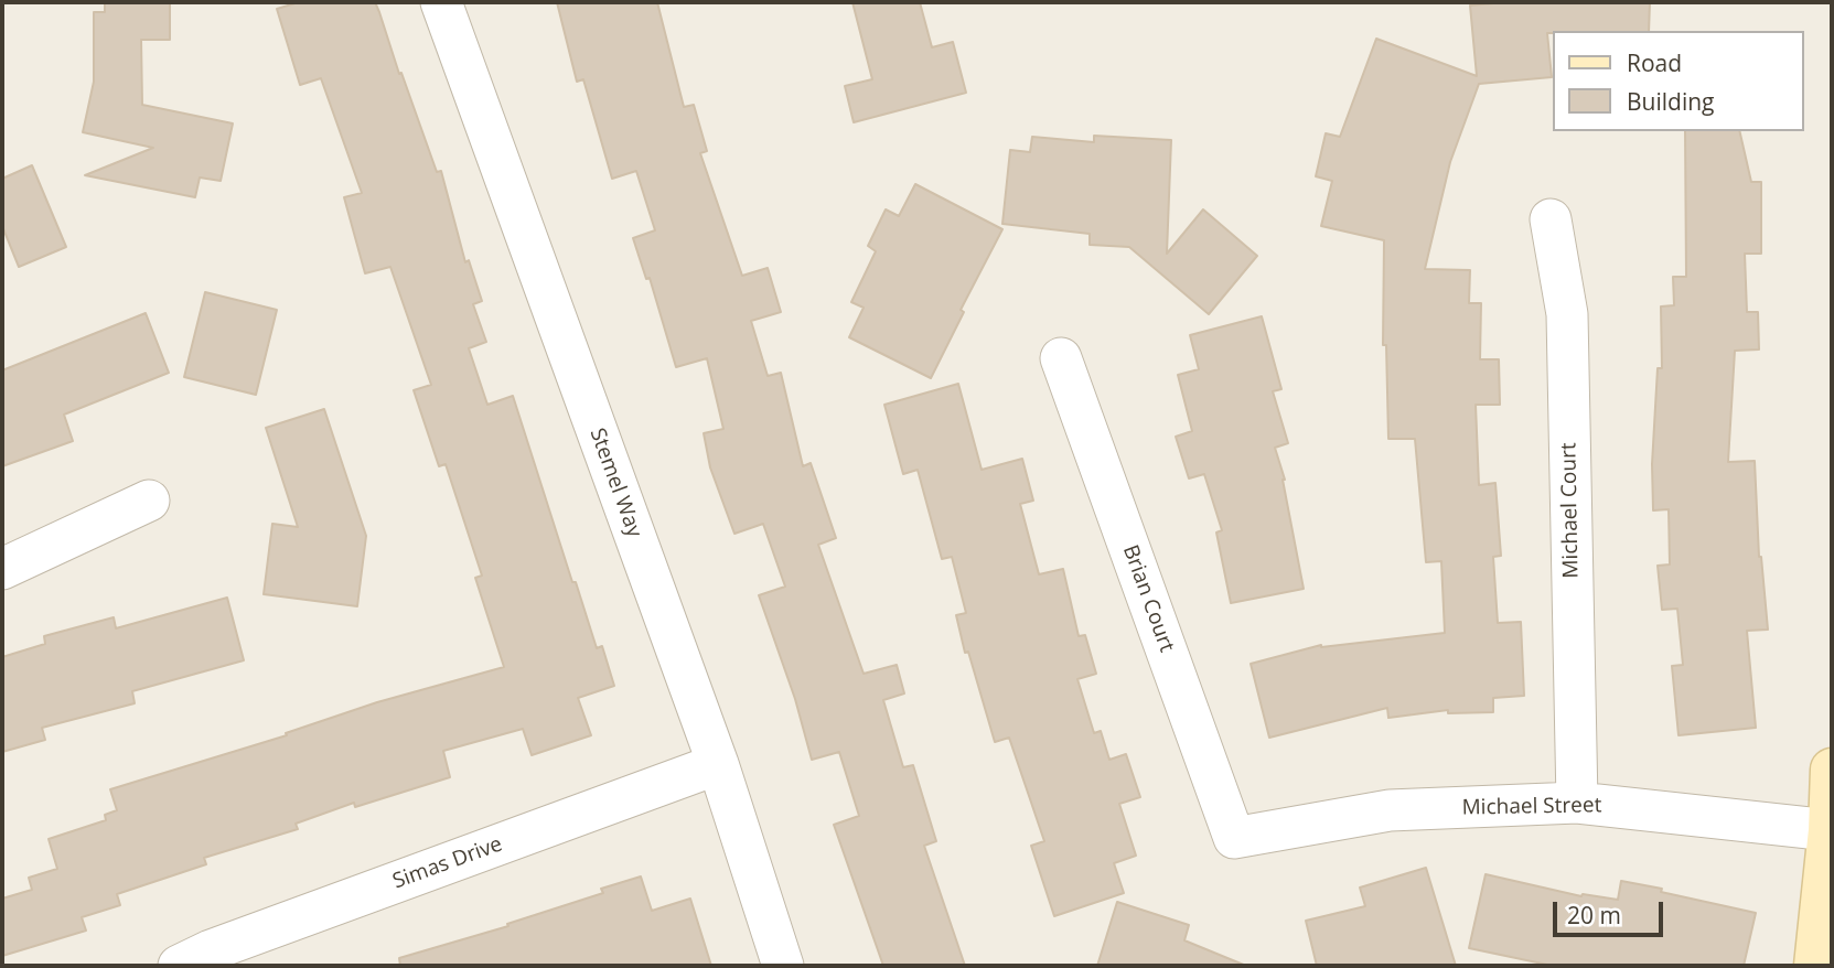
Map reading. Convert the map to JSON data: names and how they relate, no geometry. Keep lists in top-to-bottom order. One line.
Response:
{"streets":{"street":["Stemel Way","Michael Court","Brian Court","Michael Street","Simas Drive"]},"crossings":[["Stemel Way","Simas Drive"],["Michael Court","Michael Street"],["Brian Court","Michael Street"]],"legend":["Road","Building"],"scale_bar":"20 m"}
